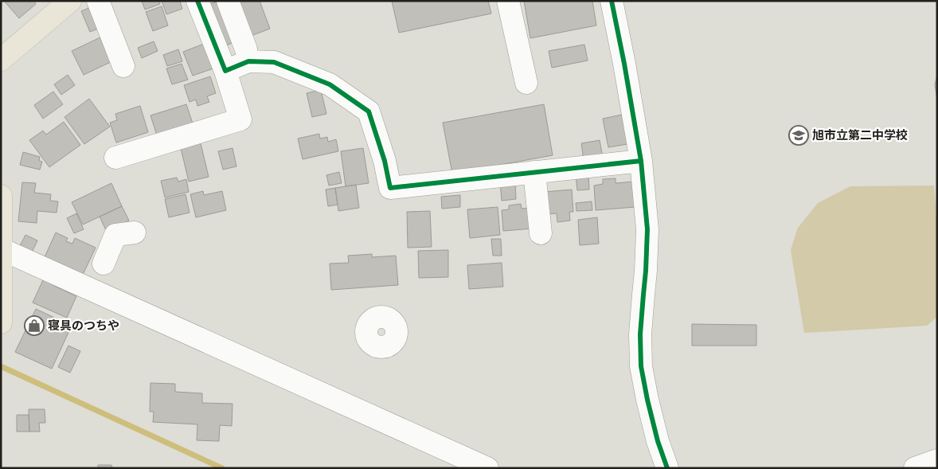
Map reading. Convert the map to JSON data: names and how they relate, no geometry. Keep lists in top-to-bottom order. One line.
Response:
{"places":{"school or university":["旭市立第二中学校"],"shop":["寝具のつちや"]}}
